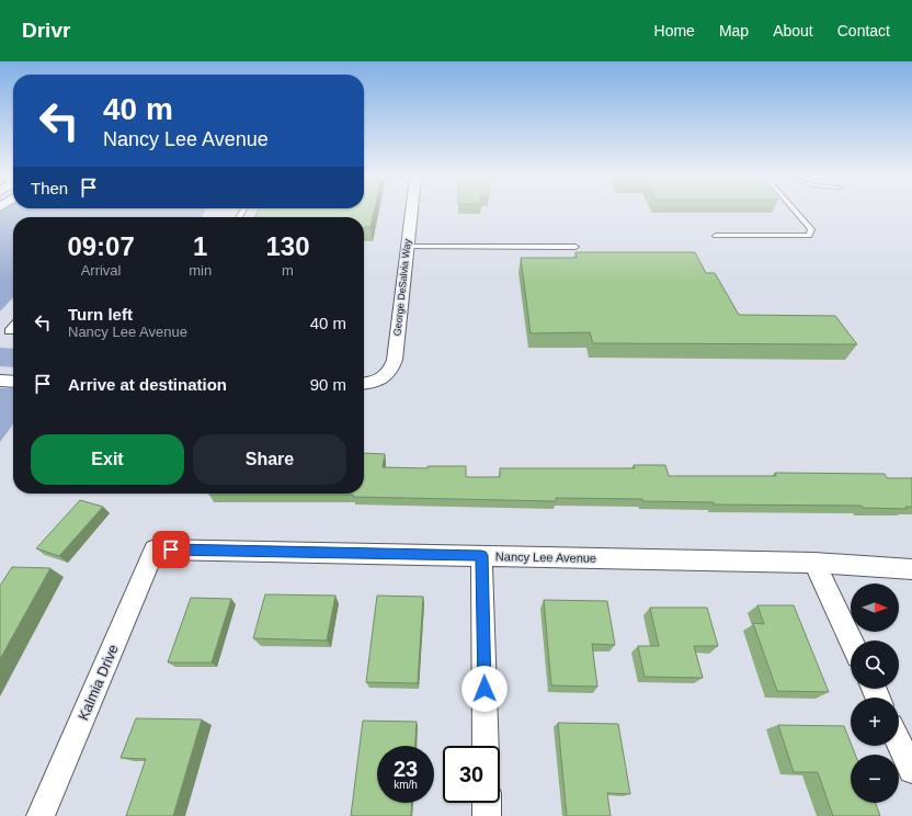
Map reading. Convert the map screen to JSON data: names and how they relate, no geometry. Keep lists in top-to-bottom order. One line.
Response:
{"streets":{"street":["George DeSalvia Way","Nancy Lee Avenue","Kalmia Drive"]},"crossings":[["Nancy Lee Avenue","Kalmia Drive"]],"north":"right","page":{"header":"Drivr","nav":["Home","Map","About","Contact"],"turn":["40 m","Nancy Lee Avenue"],"then":"Then","eta":["09:07","Arrival","1","min","130","m"],"list":[{"name":"Turn left","note":"Nancy Lee Avenue","value":"40 m"},{"name":"Arrive at destination","value":"90 m"}],"buttons":["Exit","Share"],"map_buttons":["+","−"],"speed":"23 km/h","limit":"30"}}
